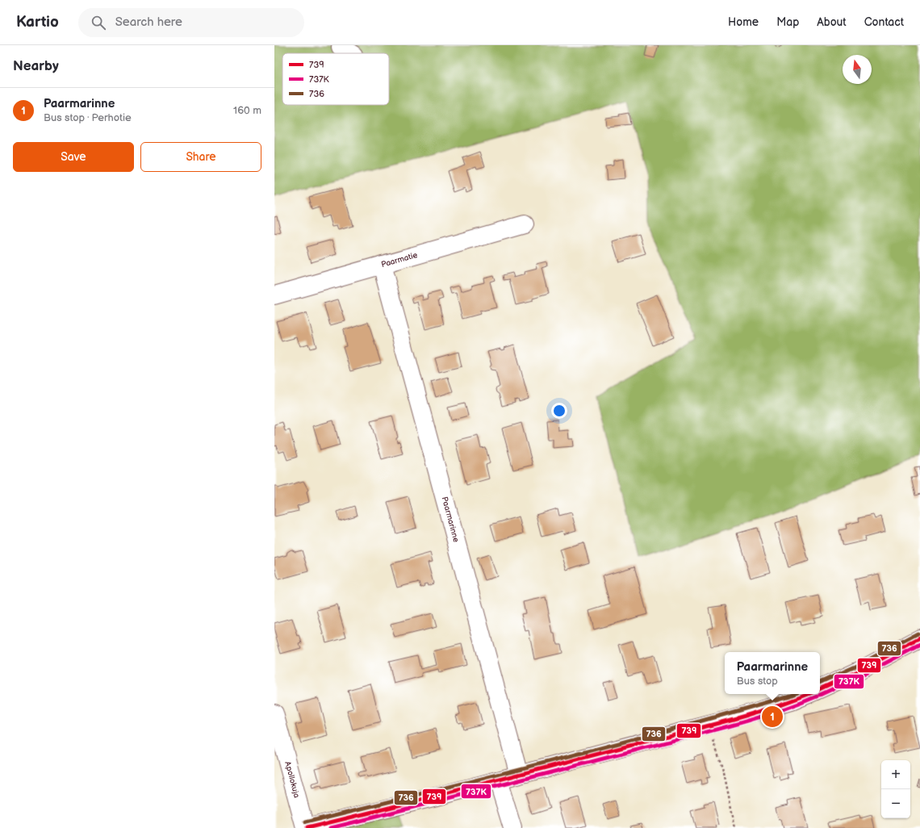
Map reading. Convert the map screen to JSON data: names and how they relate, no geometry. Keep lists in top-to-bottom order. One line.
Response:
{"streets":{"street":["Paarmatie","Paarmarinne","Apollokuja"]},"crossings":[["Paarmatie","Paarmarinne"]],"lines":["transit line 736","transit line 739","transit line 737K"],"legend":["739","737K","736"],"north":"top","page":{"header":"Kartio","search":"Search here","nav":["Home","Map","About","Contact"],"heading":"Nearby","list":[{"mark":"1","name":"Paarmarinne","note":"Bus stop · Perhotie","value":"160 m"}],"buttons":["Save","Share"],"popup":["Paarmarinne","Bus stop"],"pins":"1","map_buttons":["+","−"]}}
